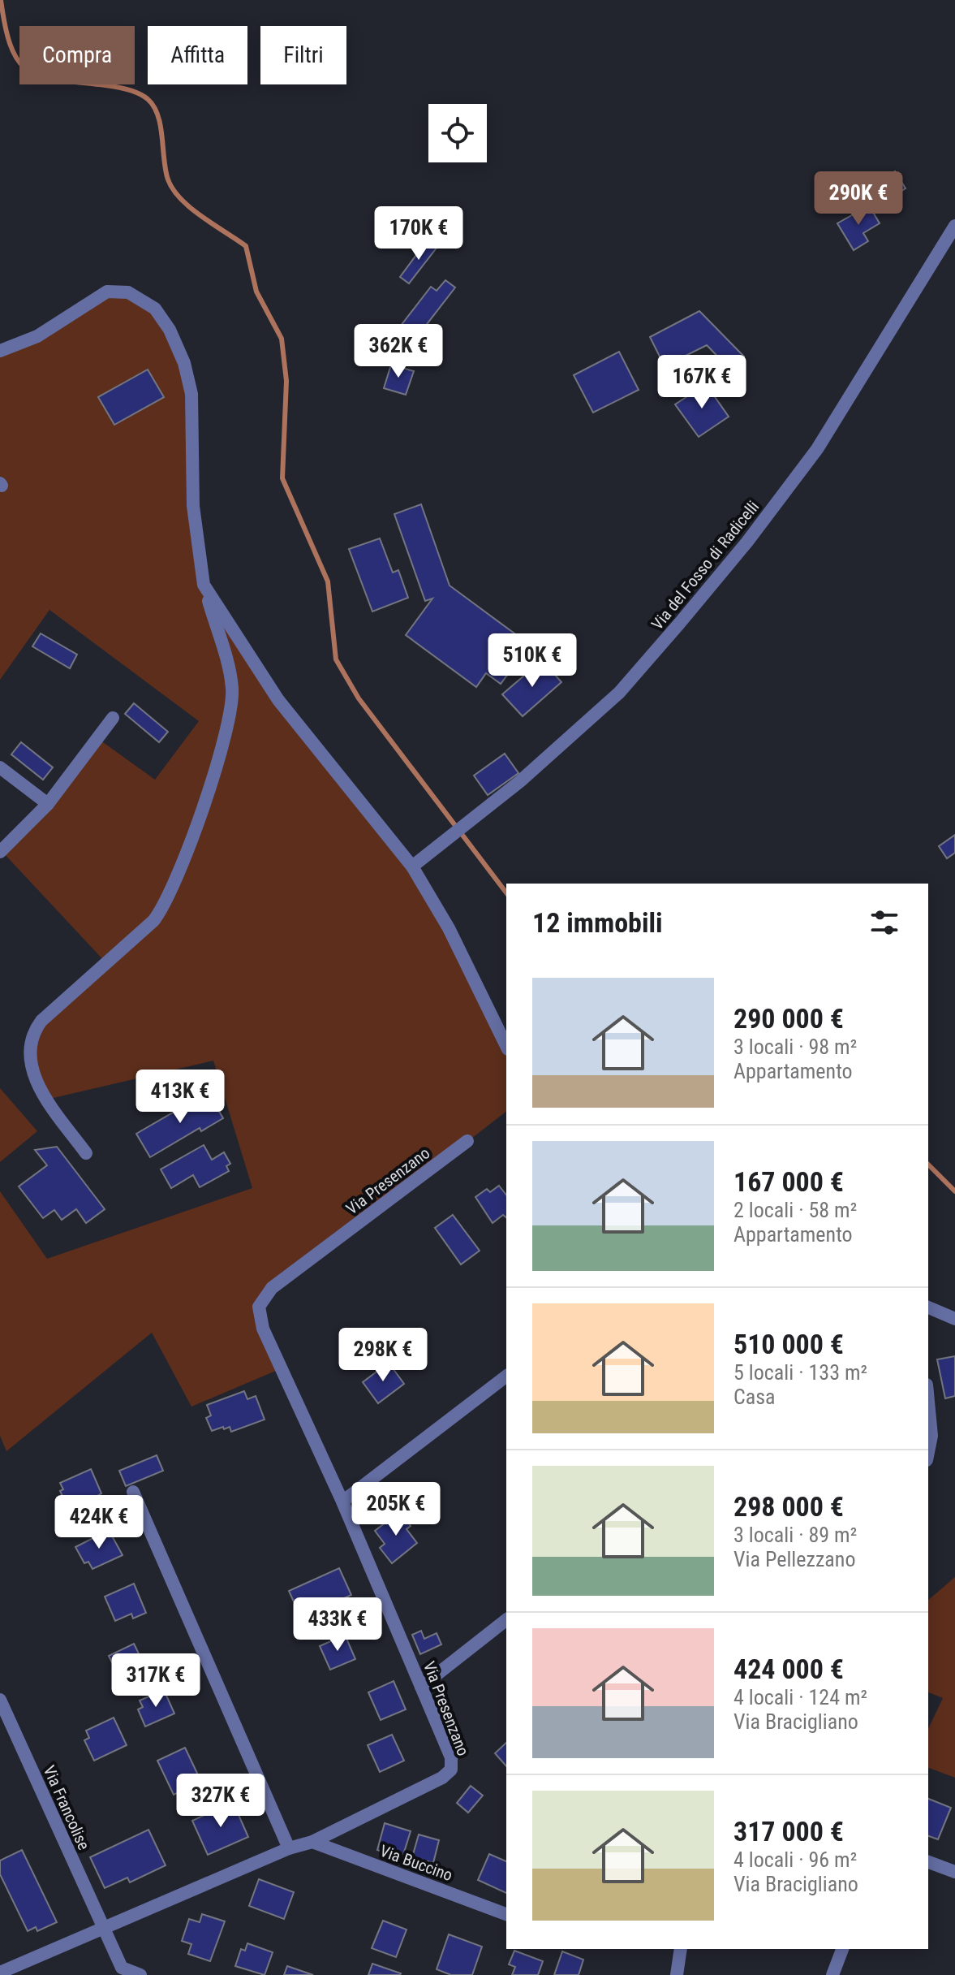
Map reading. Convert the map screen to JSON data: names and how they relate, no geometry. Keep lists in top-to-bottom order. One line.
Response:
{"streets":{"street":["Via del Fosso di Radicelli","Via Presenzano","Via Francolise","Via Buccino"]},"crossings":[["Via Presenzano","Via Francolise"],["Via Presenzano","Via Buccino"]],"page":{"chip":["Compra","Affitta","Filtri"],"price":["290K €","170K €","362K €","167K €","510K €","413K €","298K €","205K €","424K €","433K €","317K €","327K €"],"heading":"12 immobili","list":[{"name":"290 000 €","note":"3 locali · 98 m² · Appartamento"},{"name":"167 000 €","note":"2 locali · 58 m² · Appartamento"},{"name":"510 000 €","note":"5 locali · 133 m² · Casa"},{"name":"298 000 €","note":"3 locali · 89 m² · Via Pellezzano"},{"name":"424 000 €","note":"4 locali · 124 m² · Via Bracigliano"},{"name":"317 000 €","note":"4 locali · 96 m² · Via Bracigliano"}]}}
